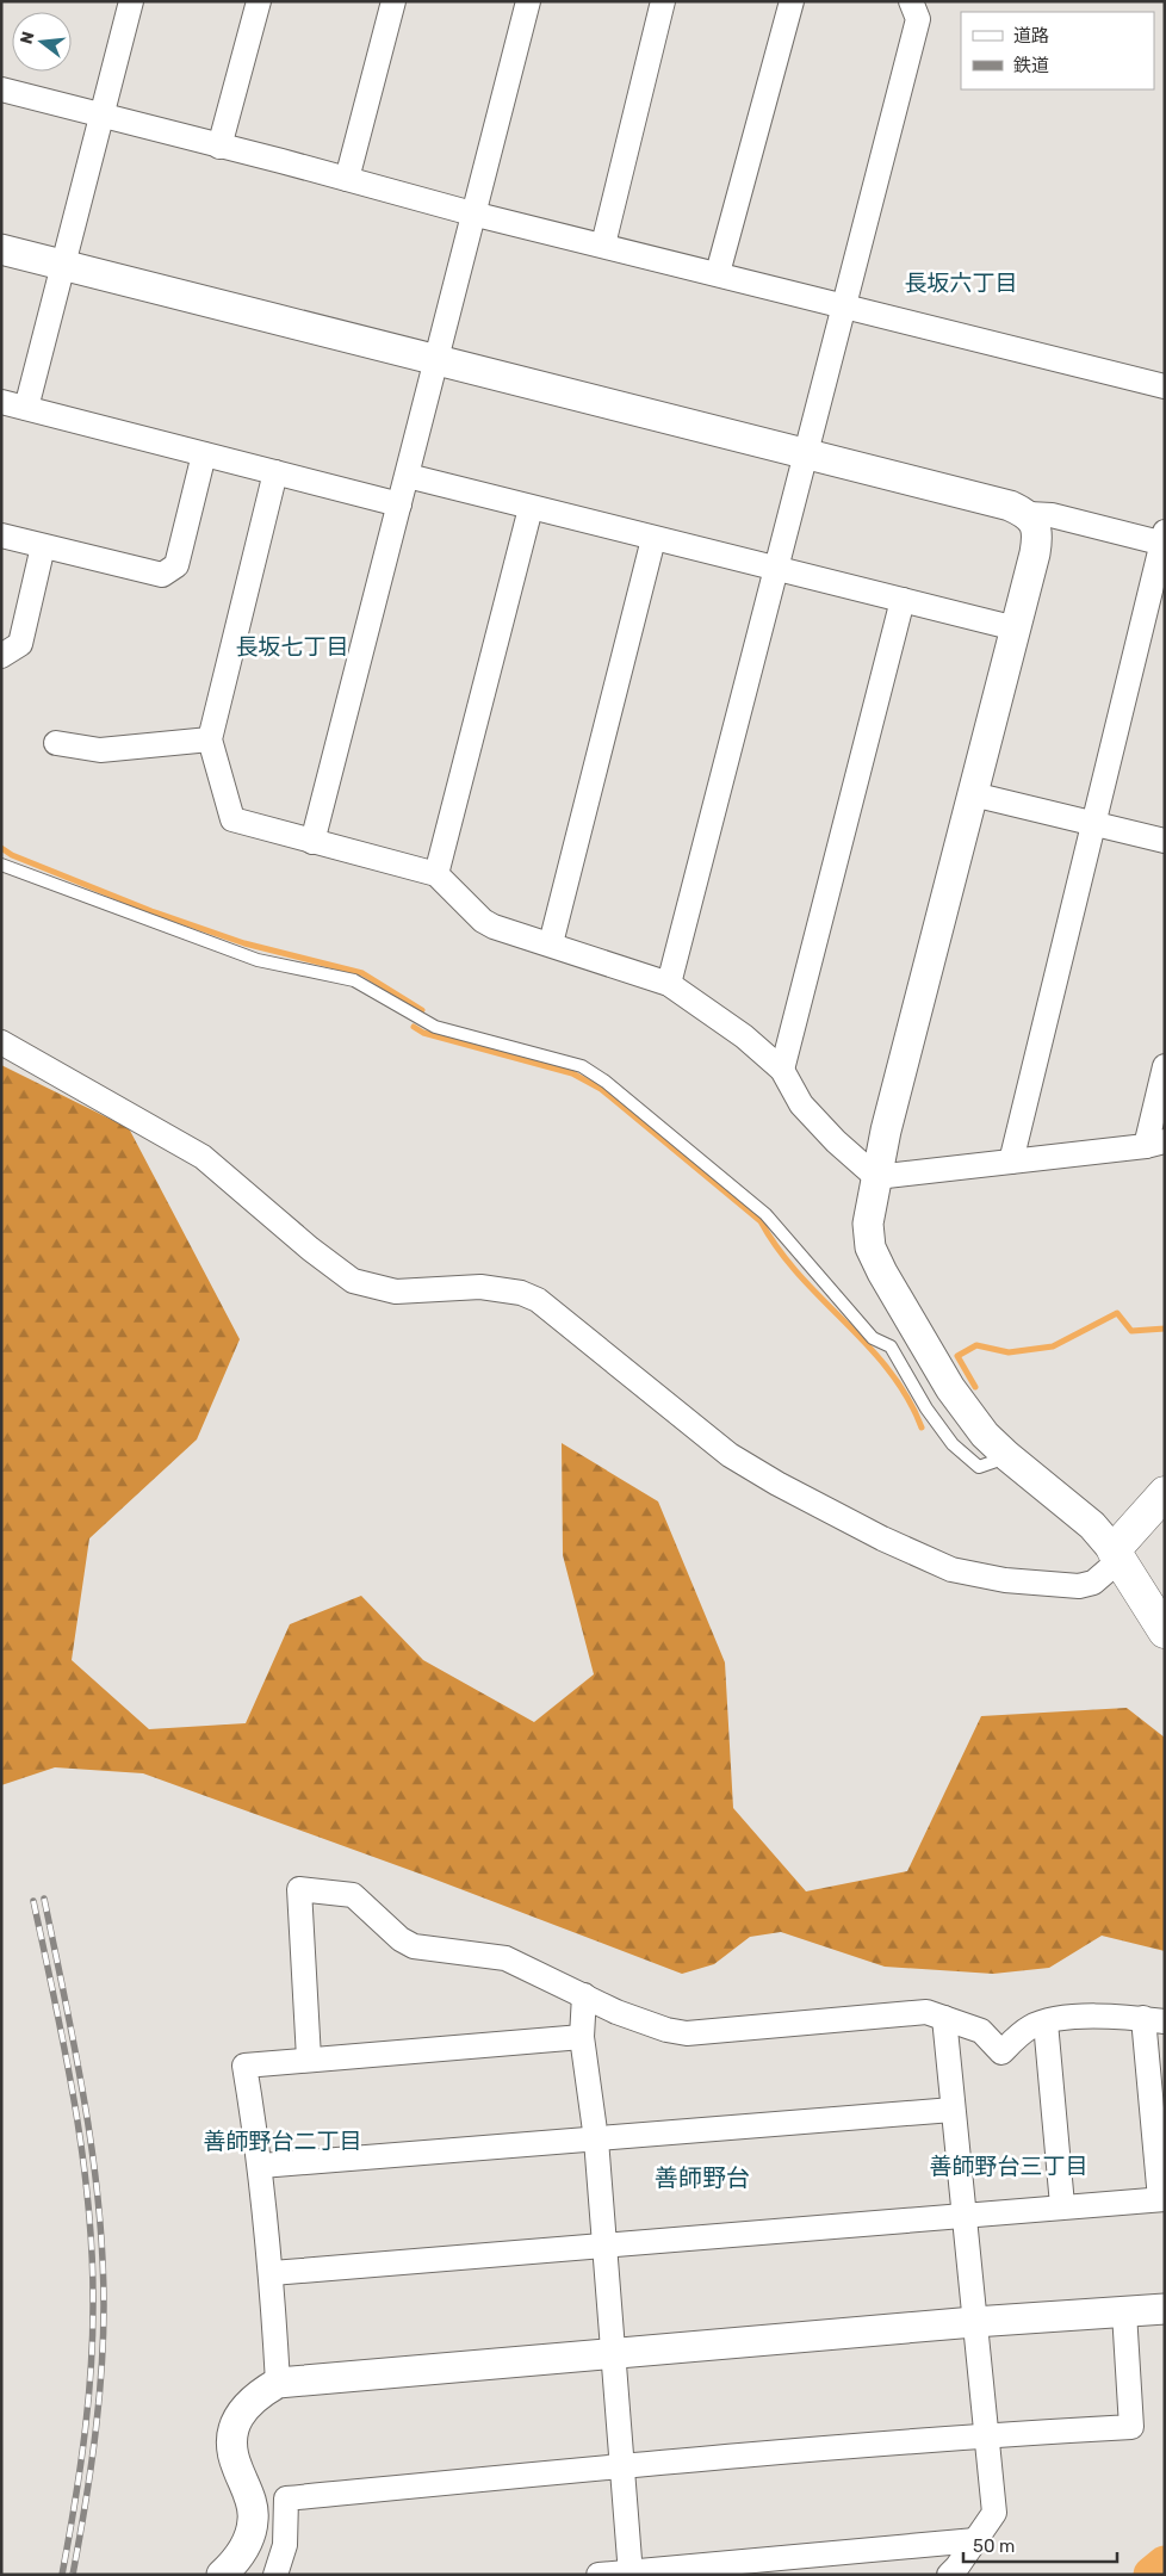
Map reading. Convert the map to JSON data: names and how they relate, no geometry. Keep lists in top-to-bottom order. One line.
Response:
{"districts":["長坂六丁目","長坂七丁目","善師野台二丁目","善師野台三丁目","善師野台"],"legend":["道路","鉄道"],"scale_bar":"50 m","north":"left"}
